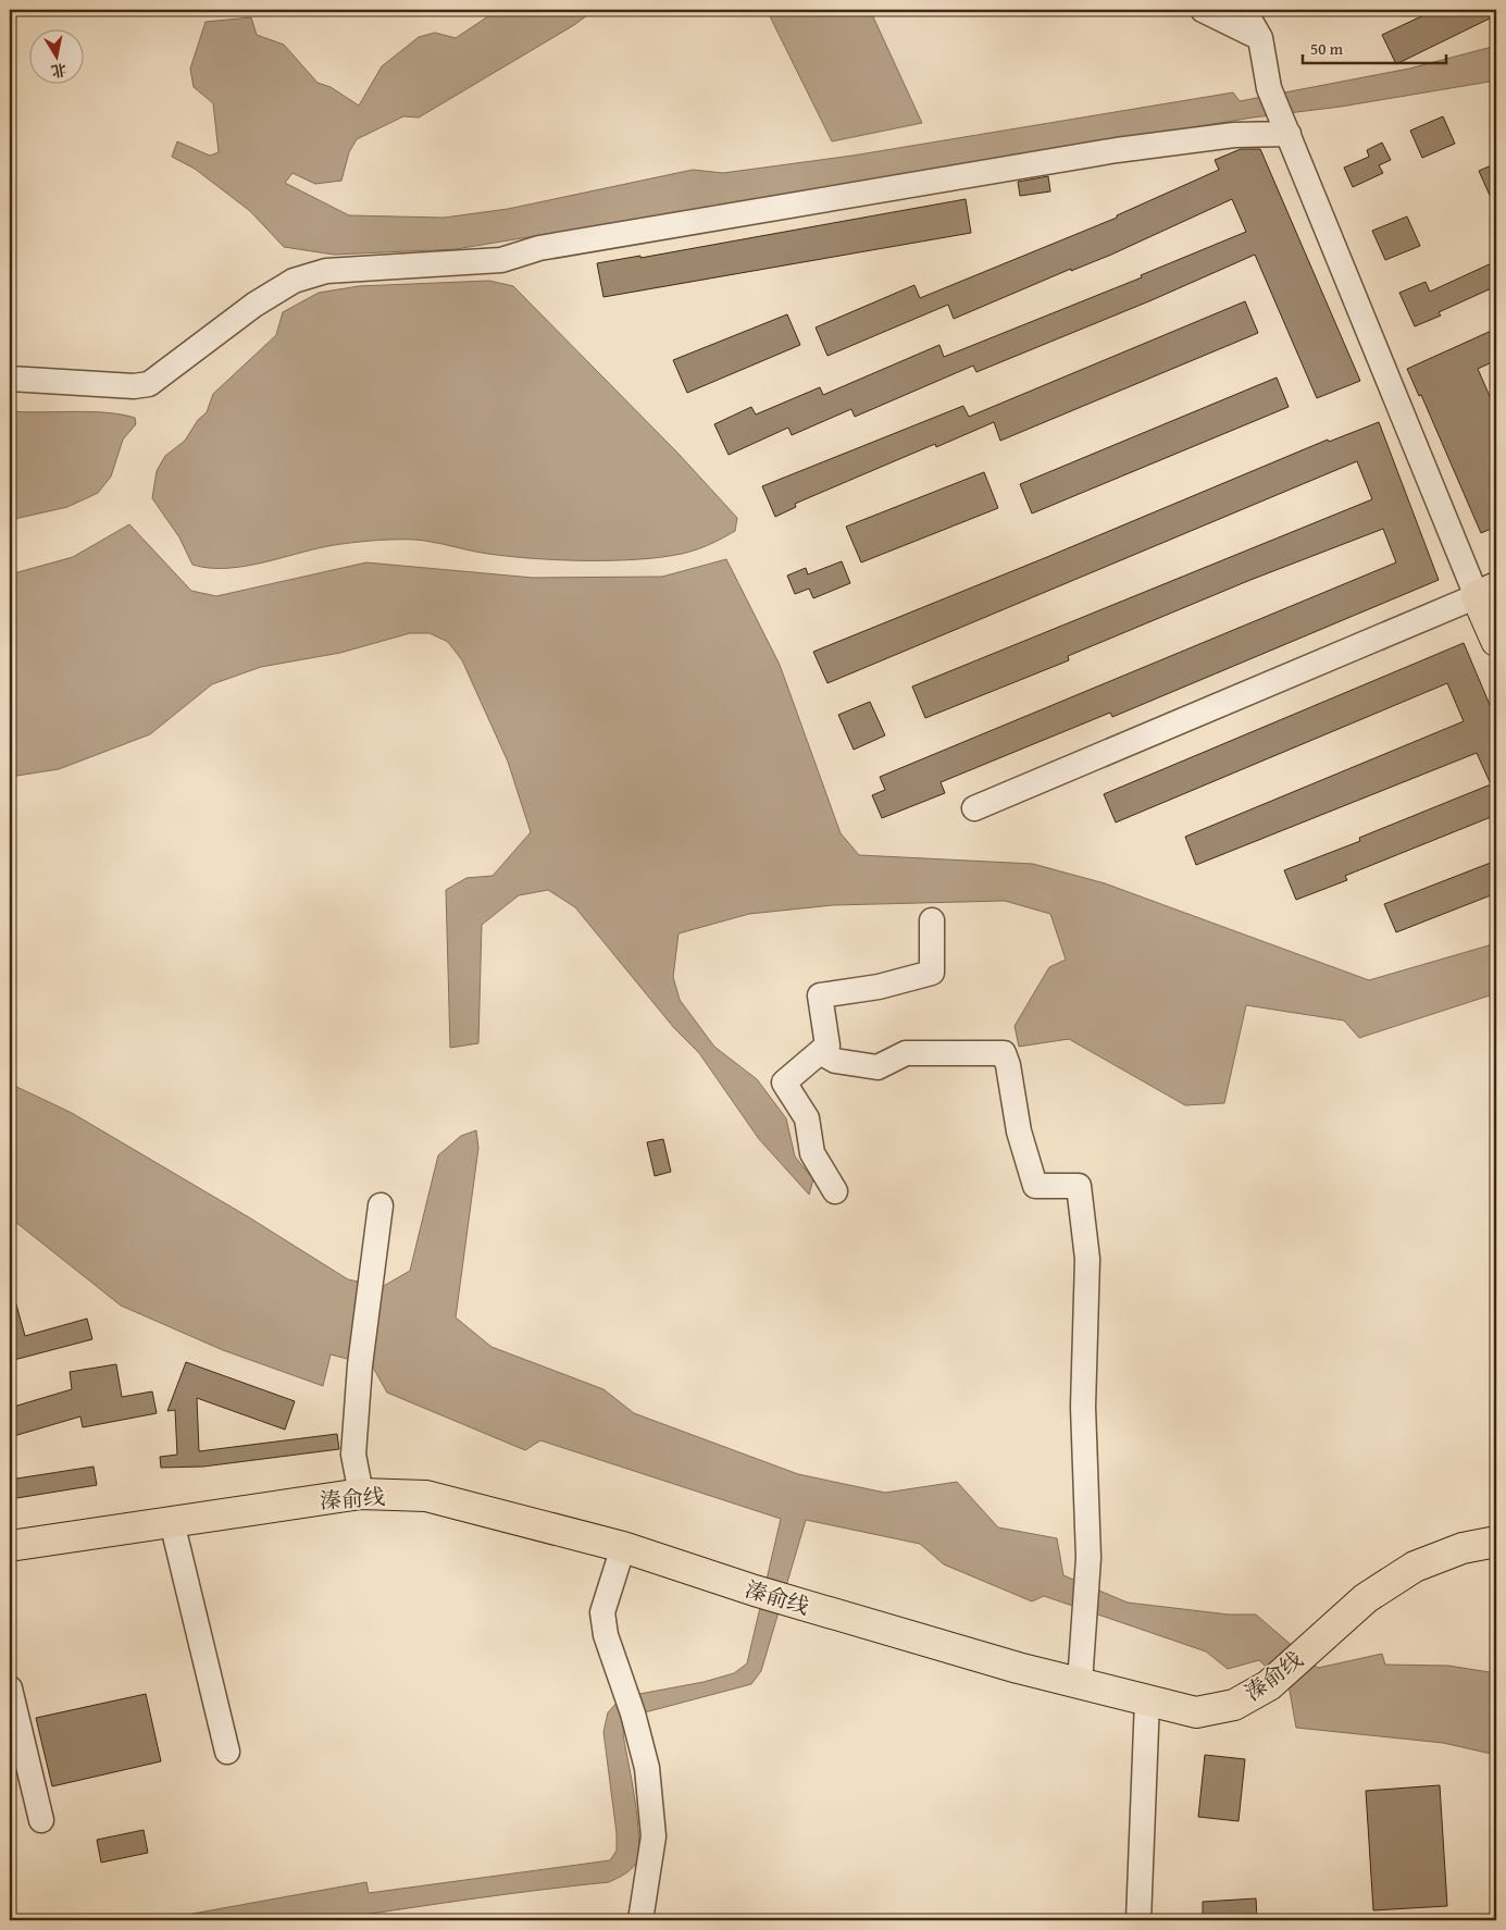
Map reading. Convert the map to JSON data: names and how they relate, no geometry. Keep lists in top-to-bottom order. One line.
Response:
{"streets":{"main road":["溱俞线"]},"scale_bar":"50 m","north":"bottom"}
